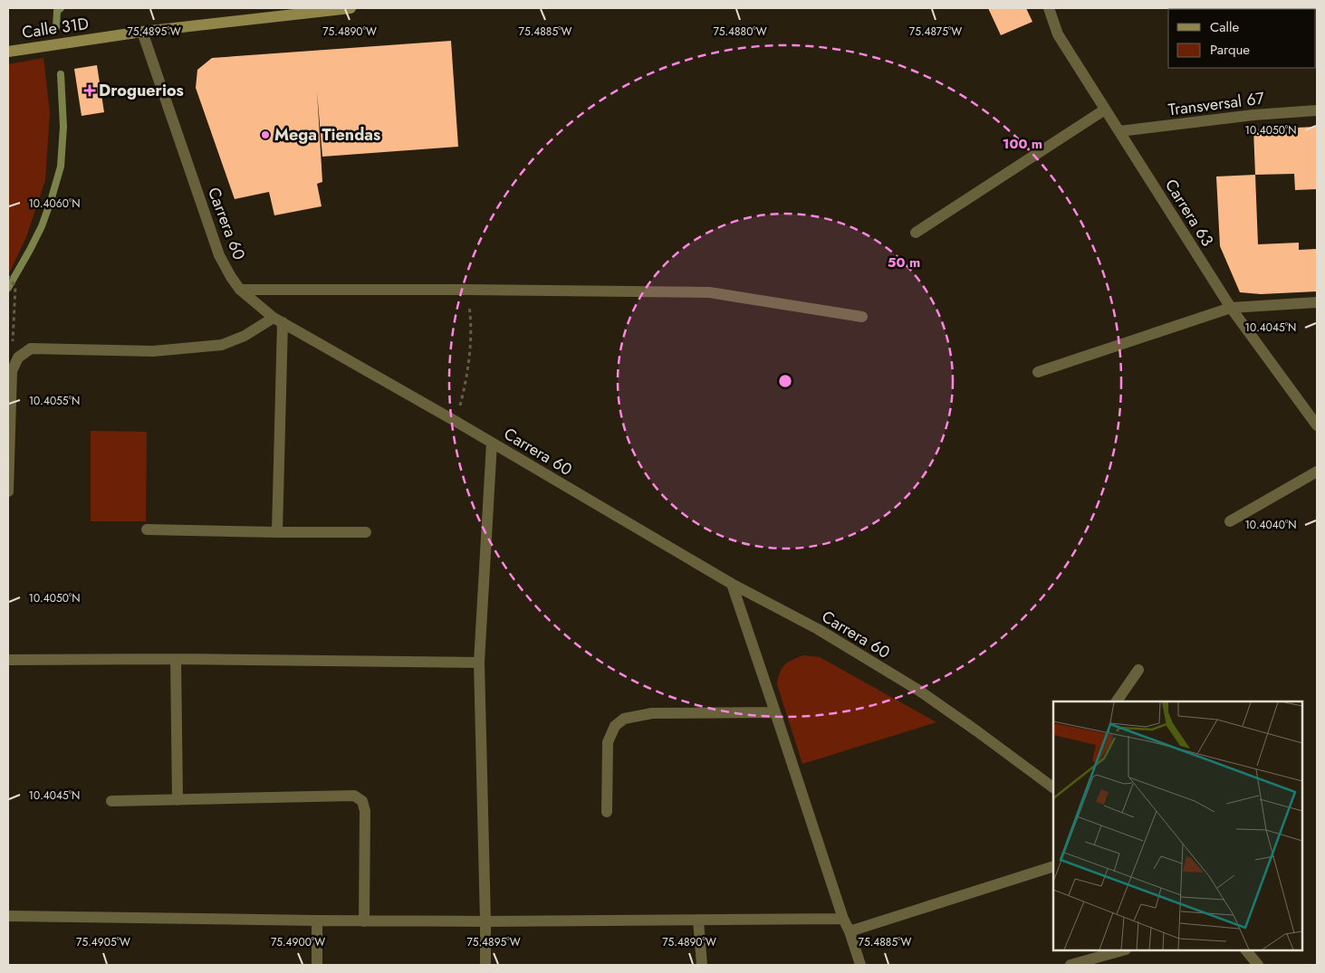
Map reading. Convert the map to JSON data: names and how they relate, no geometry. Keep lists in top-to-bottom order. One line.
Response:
{"streets":{"street":["Calle 31D","Transversal 67","Carrera 63","Carrera 60"]},"crossings":[["Calle 31D","Carrera 60"],["Transversal 67","Carrera 63"]],"places":{"health":["Droguerios"],"other":["Mega Tiendas"]},"legend":["Calle","Parque"],"coordinates":["75.4895°W","75.4890°W","75.4885°W","75.4880°W","75.4875°W","10.4050°N","10.4060°N","10.4045°N","10.4055°N","10.4040°N","75.4905°W","75.4900°W"],"rings":["100 m","50 m"]}
